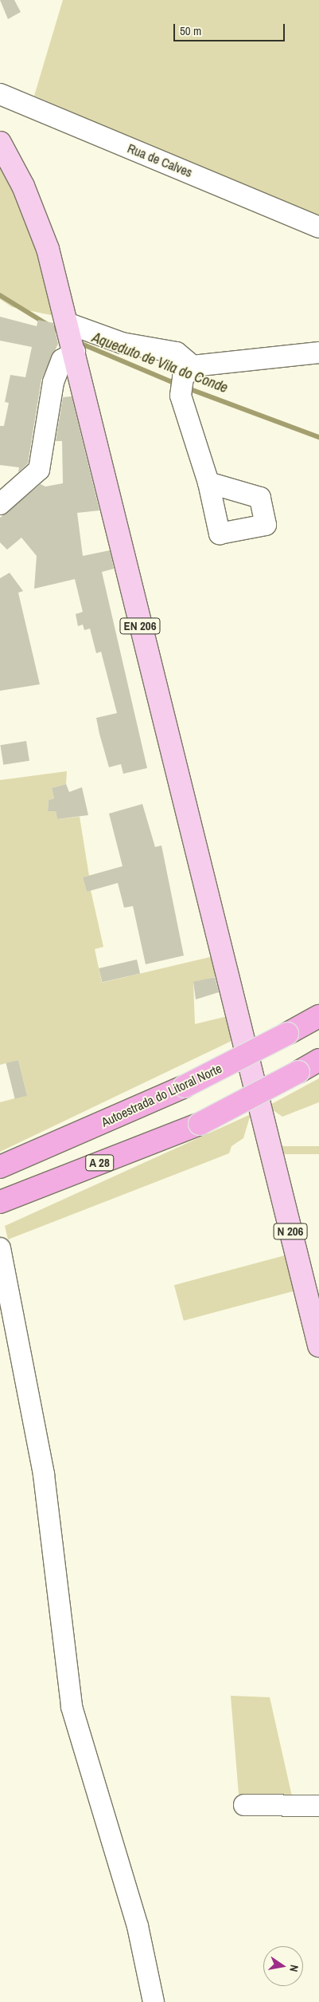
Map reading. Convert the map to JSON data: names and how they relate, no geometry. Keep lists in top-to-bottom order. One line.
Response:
{"streets":{"highway":["Autoestrada do Litoral Norte","A 28"],"main road":["EN 206","N 206"],"street":["Rua de Calves"]},"crossings":[["EN 206","N 206"]],"water":["Aqueduto de Vila do Conde"],"scale_bar":"50 m","north":"right"}
